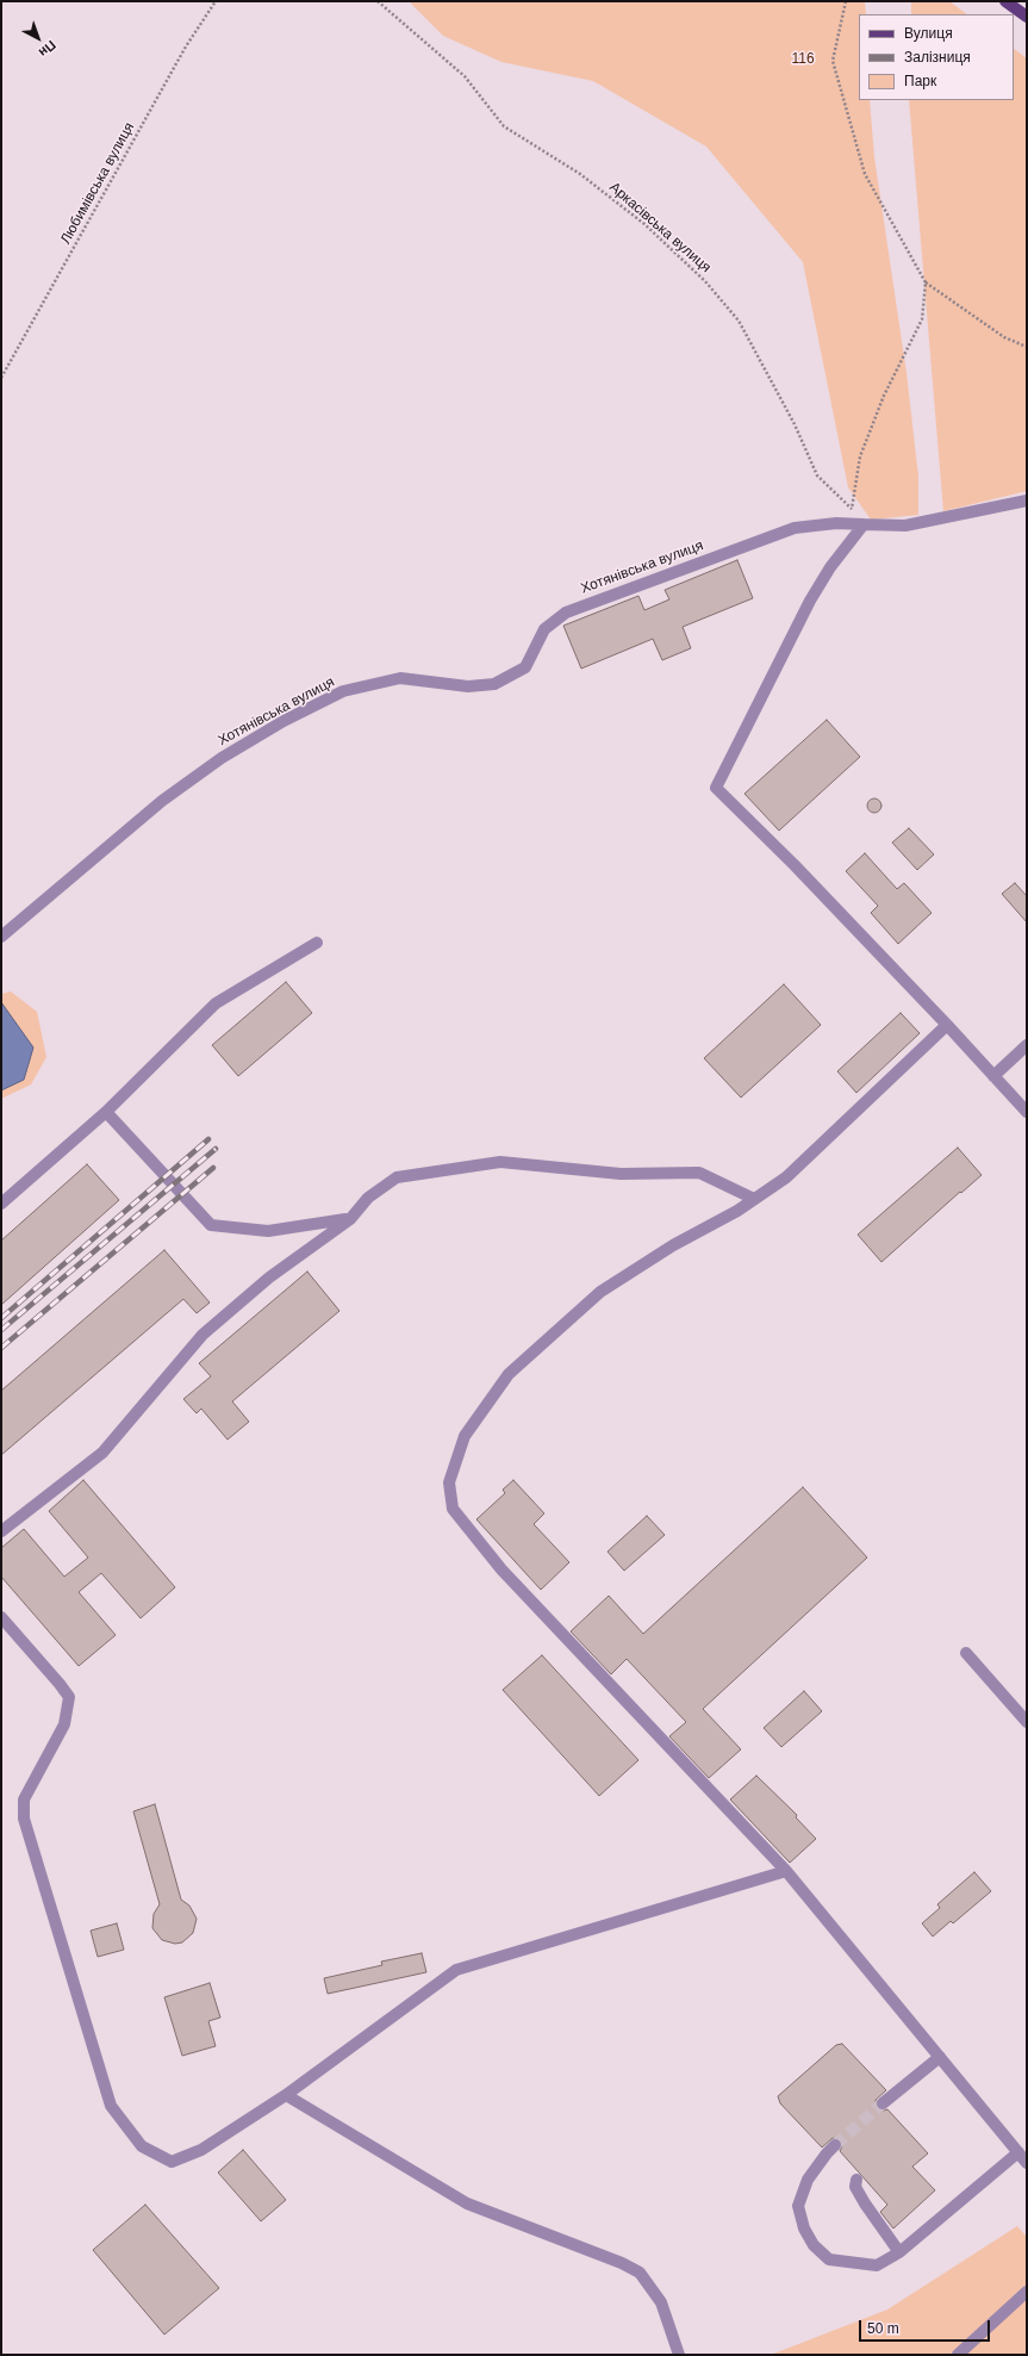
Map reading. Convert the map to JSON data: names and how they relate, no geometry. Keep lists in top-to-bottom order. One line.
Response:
{"streets":{"lane":["Хотянівська вулиця"],"path":["Любимівська вулиця","Аркасівська вулиця"]},"crossings":[["Аркасівська вулиця","Хотянівська вулиця"]],"parks":["116"],"legend":["Вулиця","Залізниця","Парк"],"scale_bar":"50 m","north":"bottom right"}
